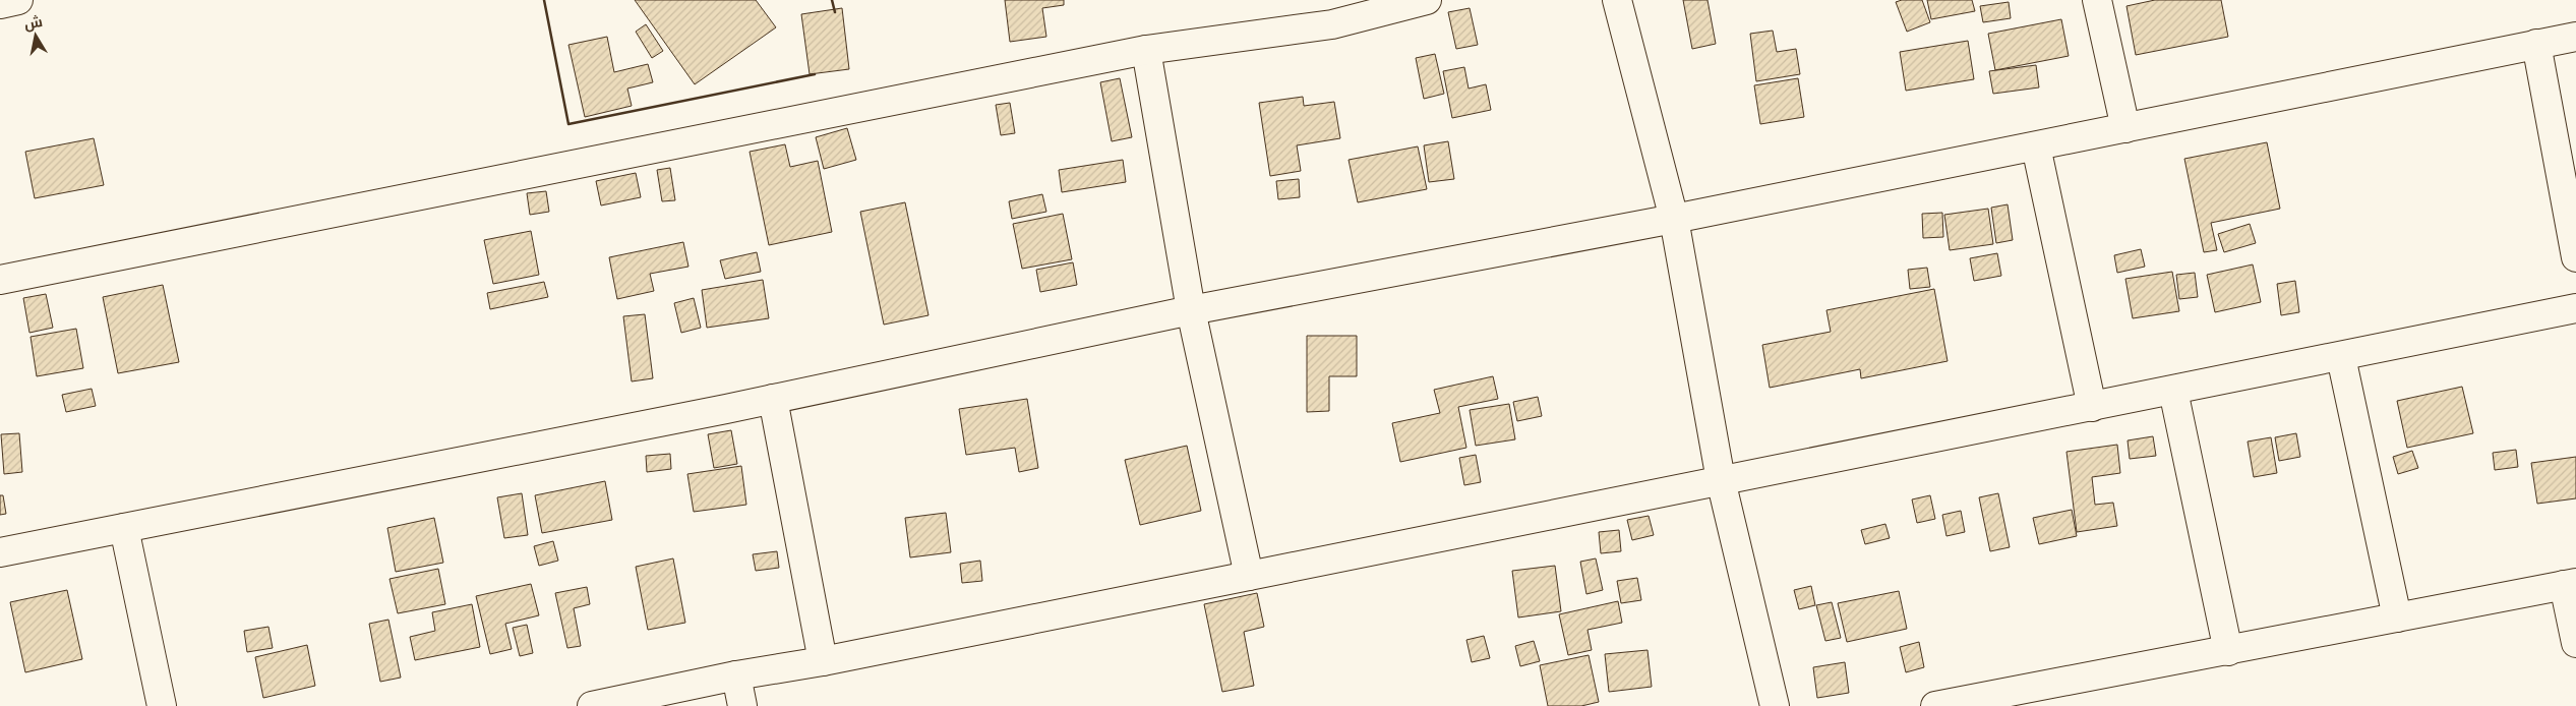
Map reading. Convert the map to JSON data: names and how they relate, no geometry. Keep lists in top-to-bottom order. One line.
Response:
{"north":"top"}
